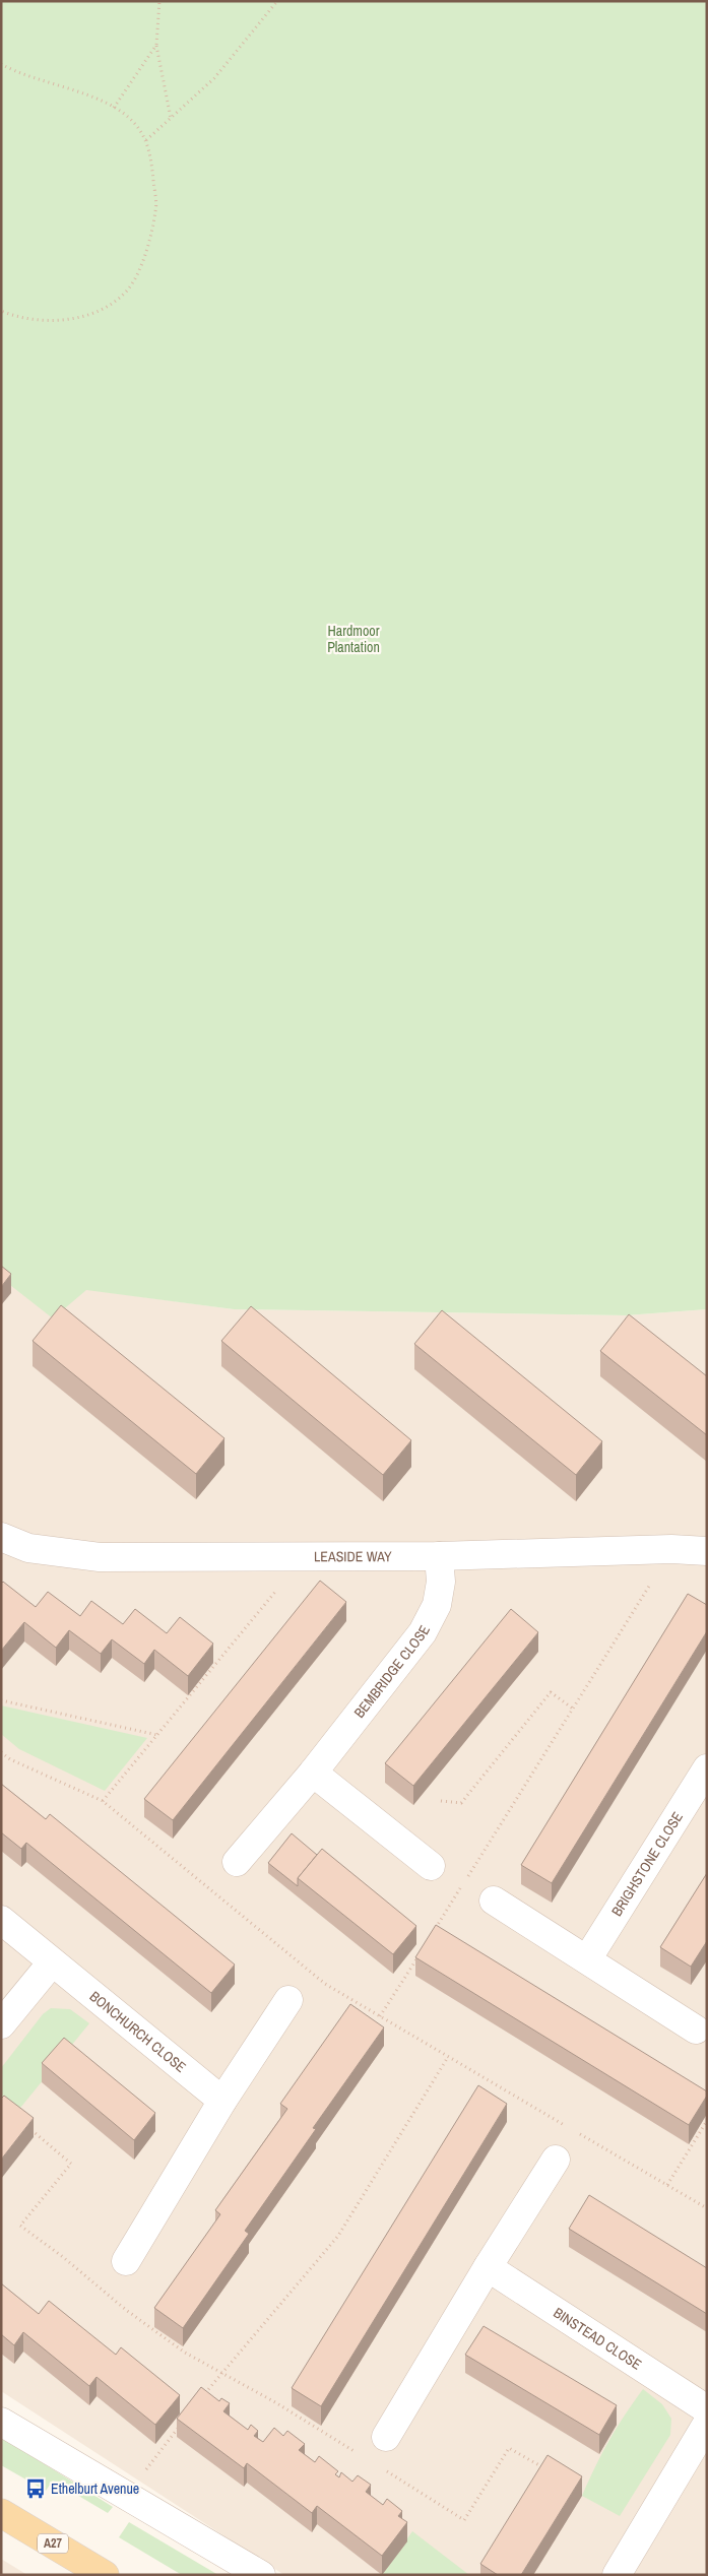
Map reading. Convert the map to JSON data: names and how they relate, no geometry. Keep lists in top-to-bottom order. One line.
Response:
{"streets":{"main road":["A27"],"street":["LEASIDE WAY","BEMBRIDGE CLOSE","BRIGHSTONE CLOSE","BONCHURCH CLOSE","BINSTEAD CLOSE"]},"crossings":[["LEASIDE WAY","BEMBRIDGE CLOSE"]],"parks":["Hardmoor Plantation"],"places":{"bus stop":["Ethelburt Avenue"]}}
